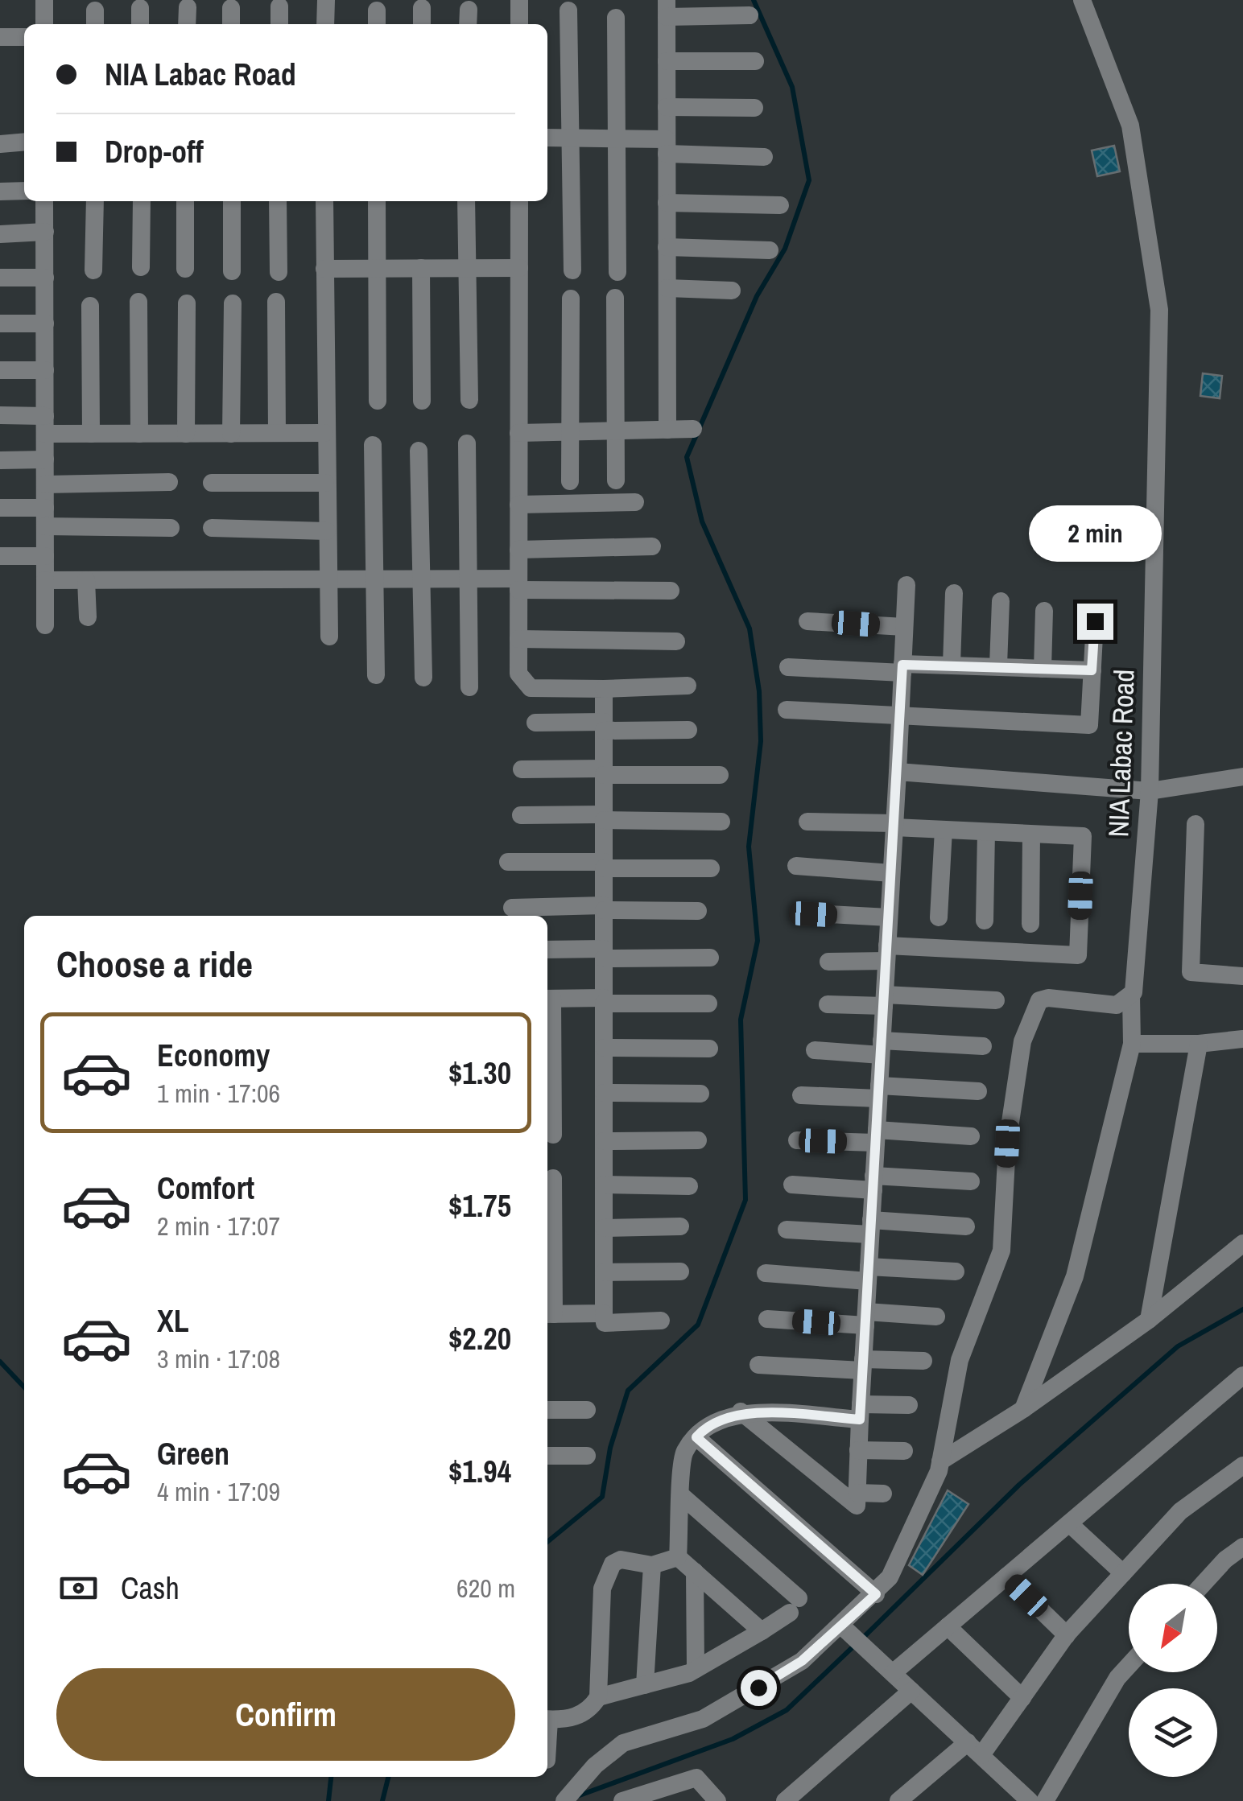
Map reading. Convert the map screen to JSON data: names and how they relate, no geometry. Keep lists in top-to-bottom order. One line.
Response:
{"streets":{"street":["NIA Labac Road"]},"north":"bottom left","page":{"banner":["NIA Labac Road","Drop-off"],"bubble":"2 min","heading":"Choose a ride","list":[{"name":"Economy","note":"1 min · 17:06","value":"$1.30"},{"name":"Comfort","note":"2 min · 17:07","value":"$1.75"},{"name":"XL","note":"3 min · 17:08","value":"$2.20"},{"name":"Green","note":"4 min · 17:09","value":"$1.94"}],"pay":["Cash","620 m"],"buttons":"Confirm"}}
